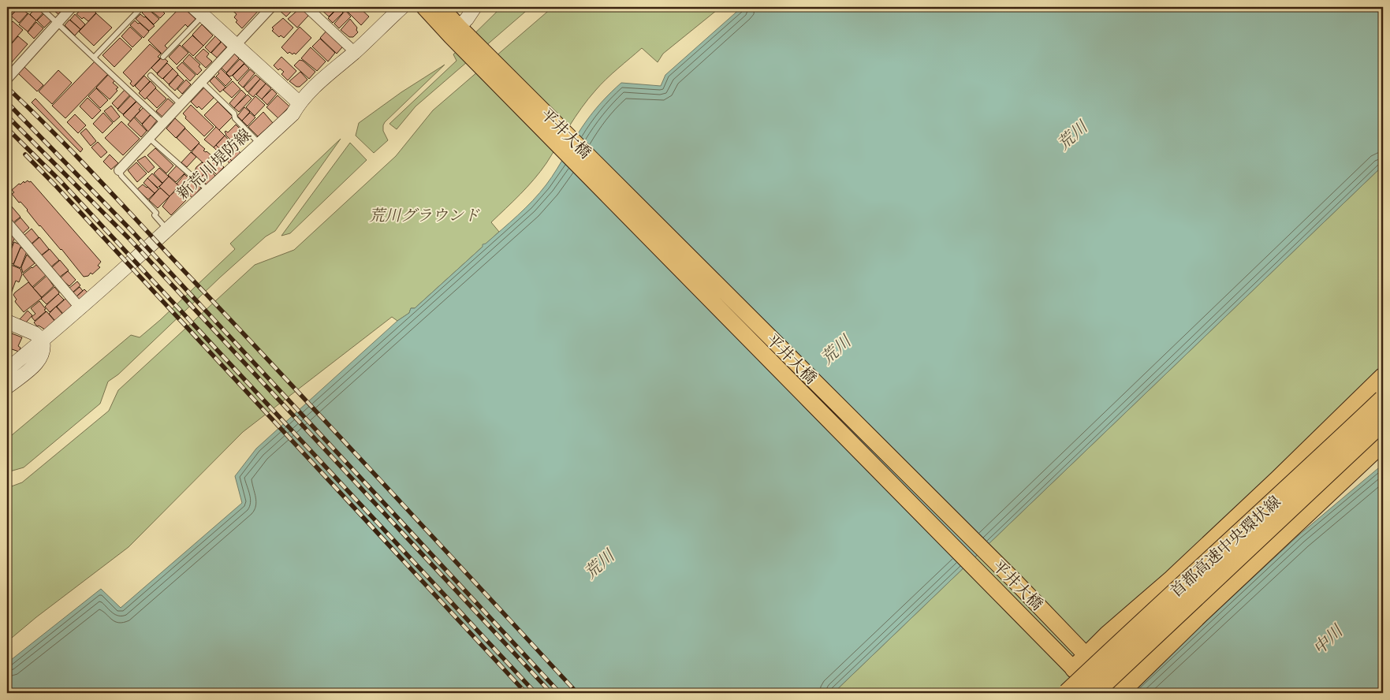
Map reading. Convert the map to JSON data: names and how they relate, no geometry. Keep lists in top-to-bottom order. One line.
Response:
{"streets":{"highway":["首都高速中央環状線"],"main road":["平井大橋","新荒川堤防線"]},"water":["荒川","中川"],"parks":["荒川グラウンド"]}
